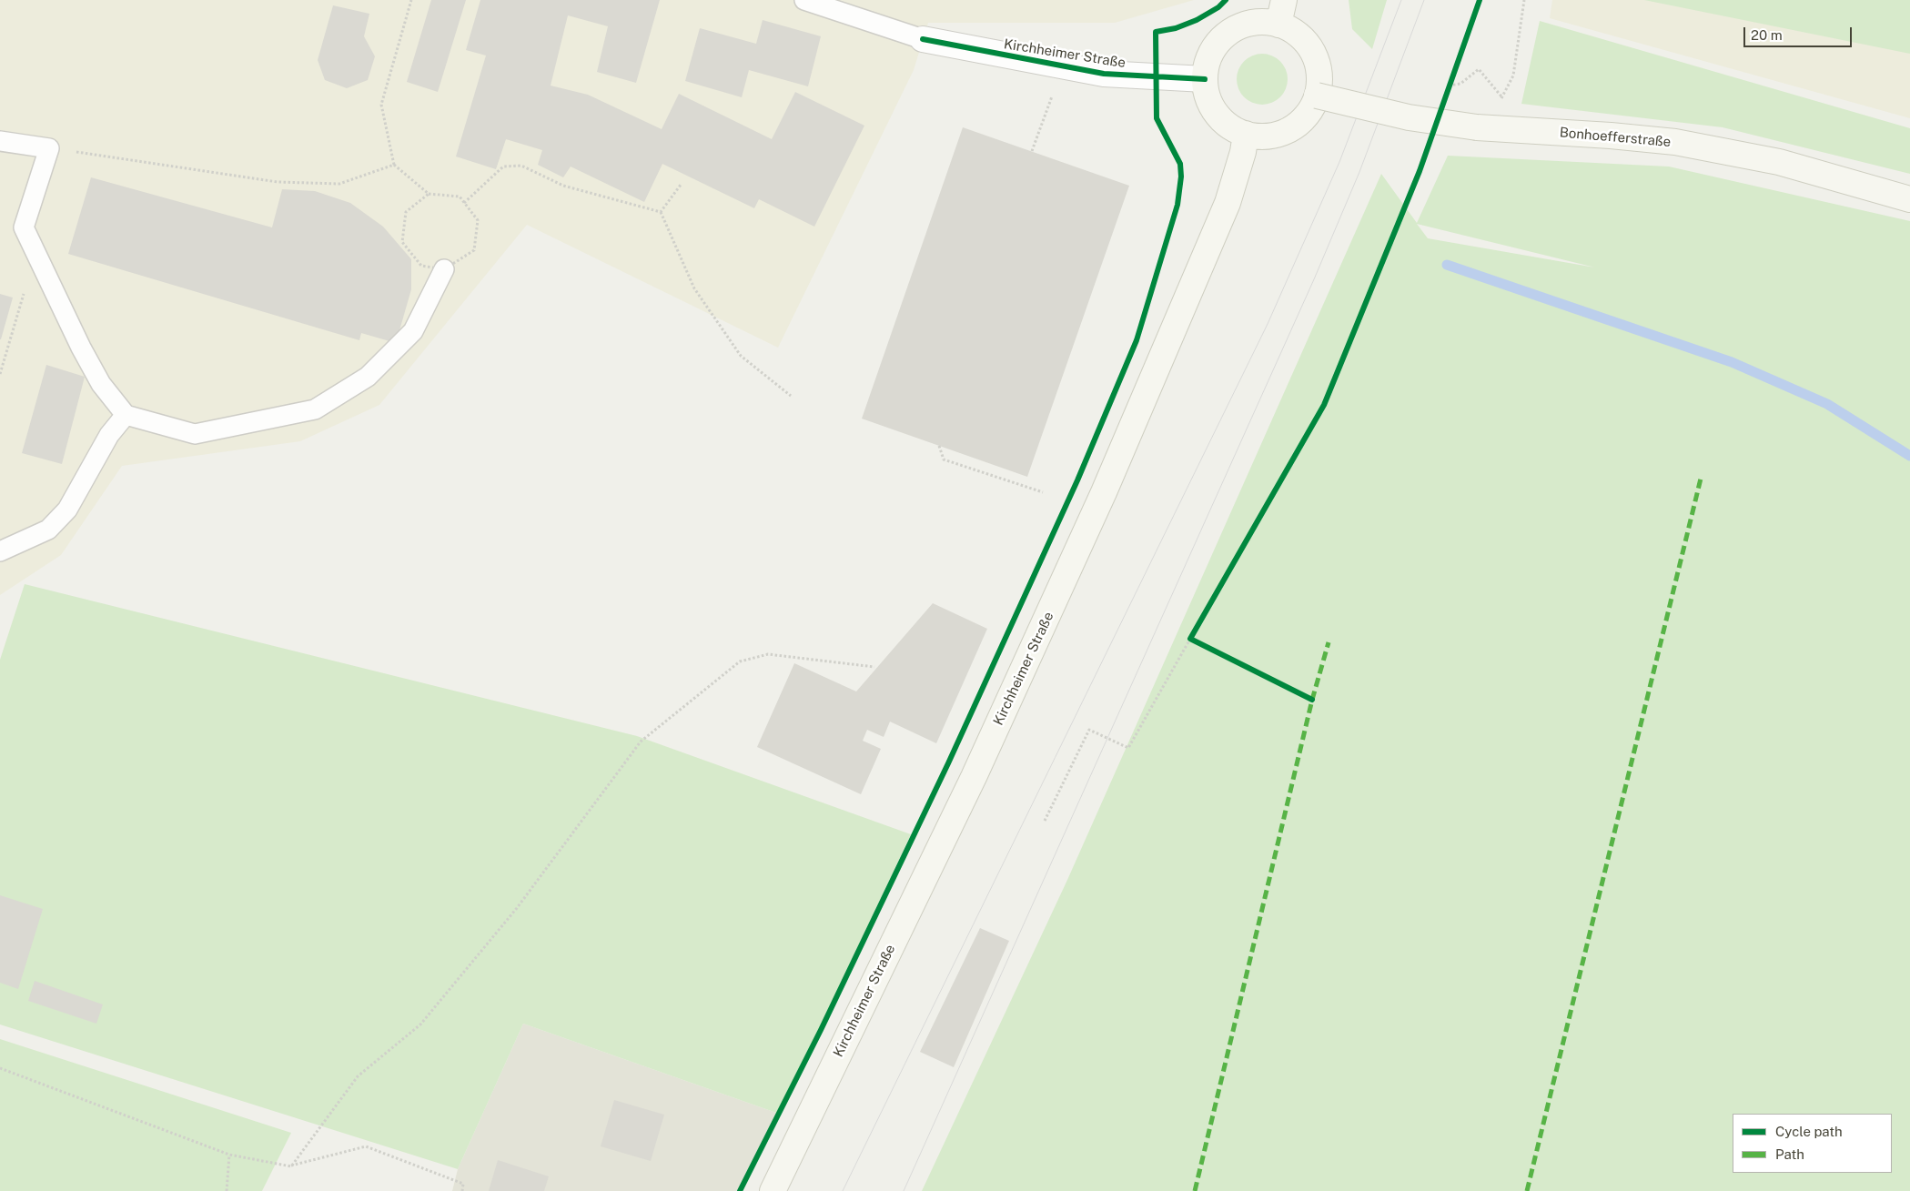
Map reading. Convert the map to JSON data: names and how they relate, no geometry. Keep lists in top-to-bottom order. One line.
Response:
{"streets":{"main road":["Kirchheimer Straße","Bonhoefferstraße"]},"crossings":[["Kirchheimer Straße","Bonhoefferstraße"]],"legend":["Cycle path","Path"],"scale_bar":"20 m"}
